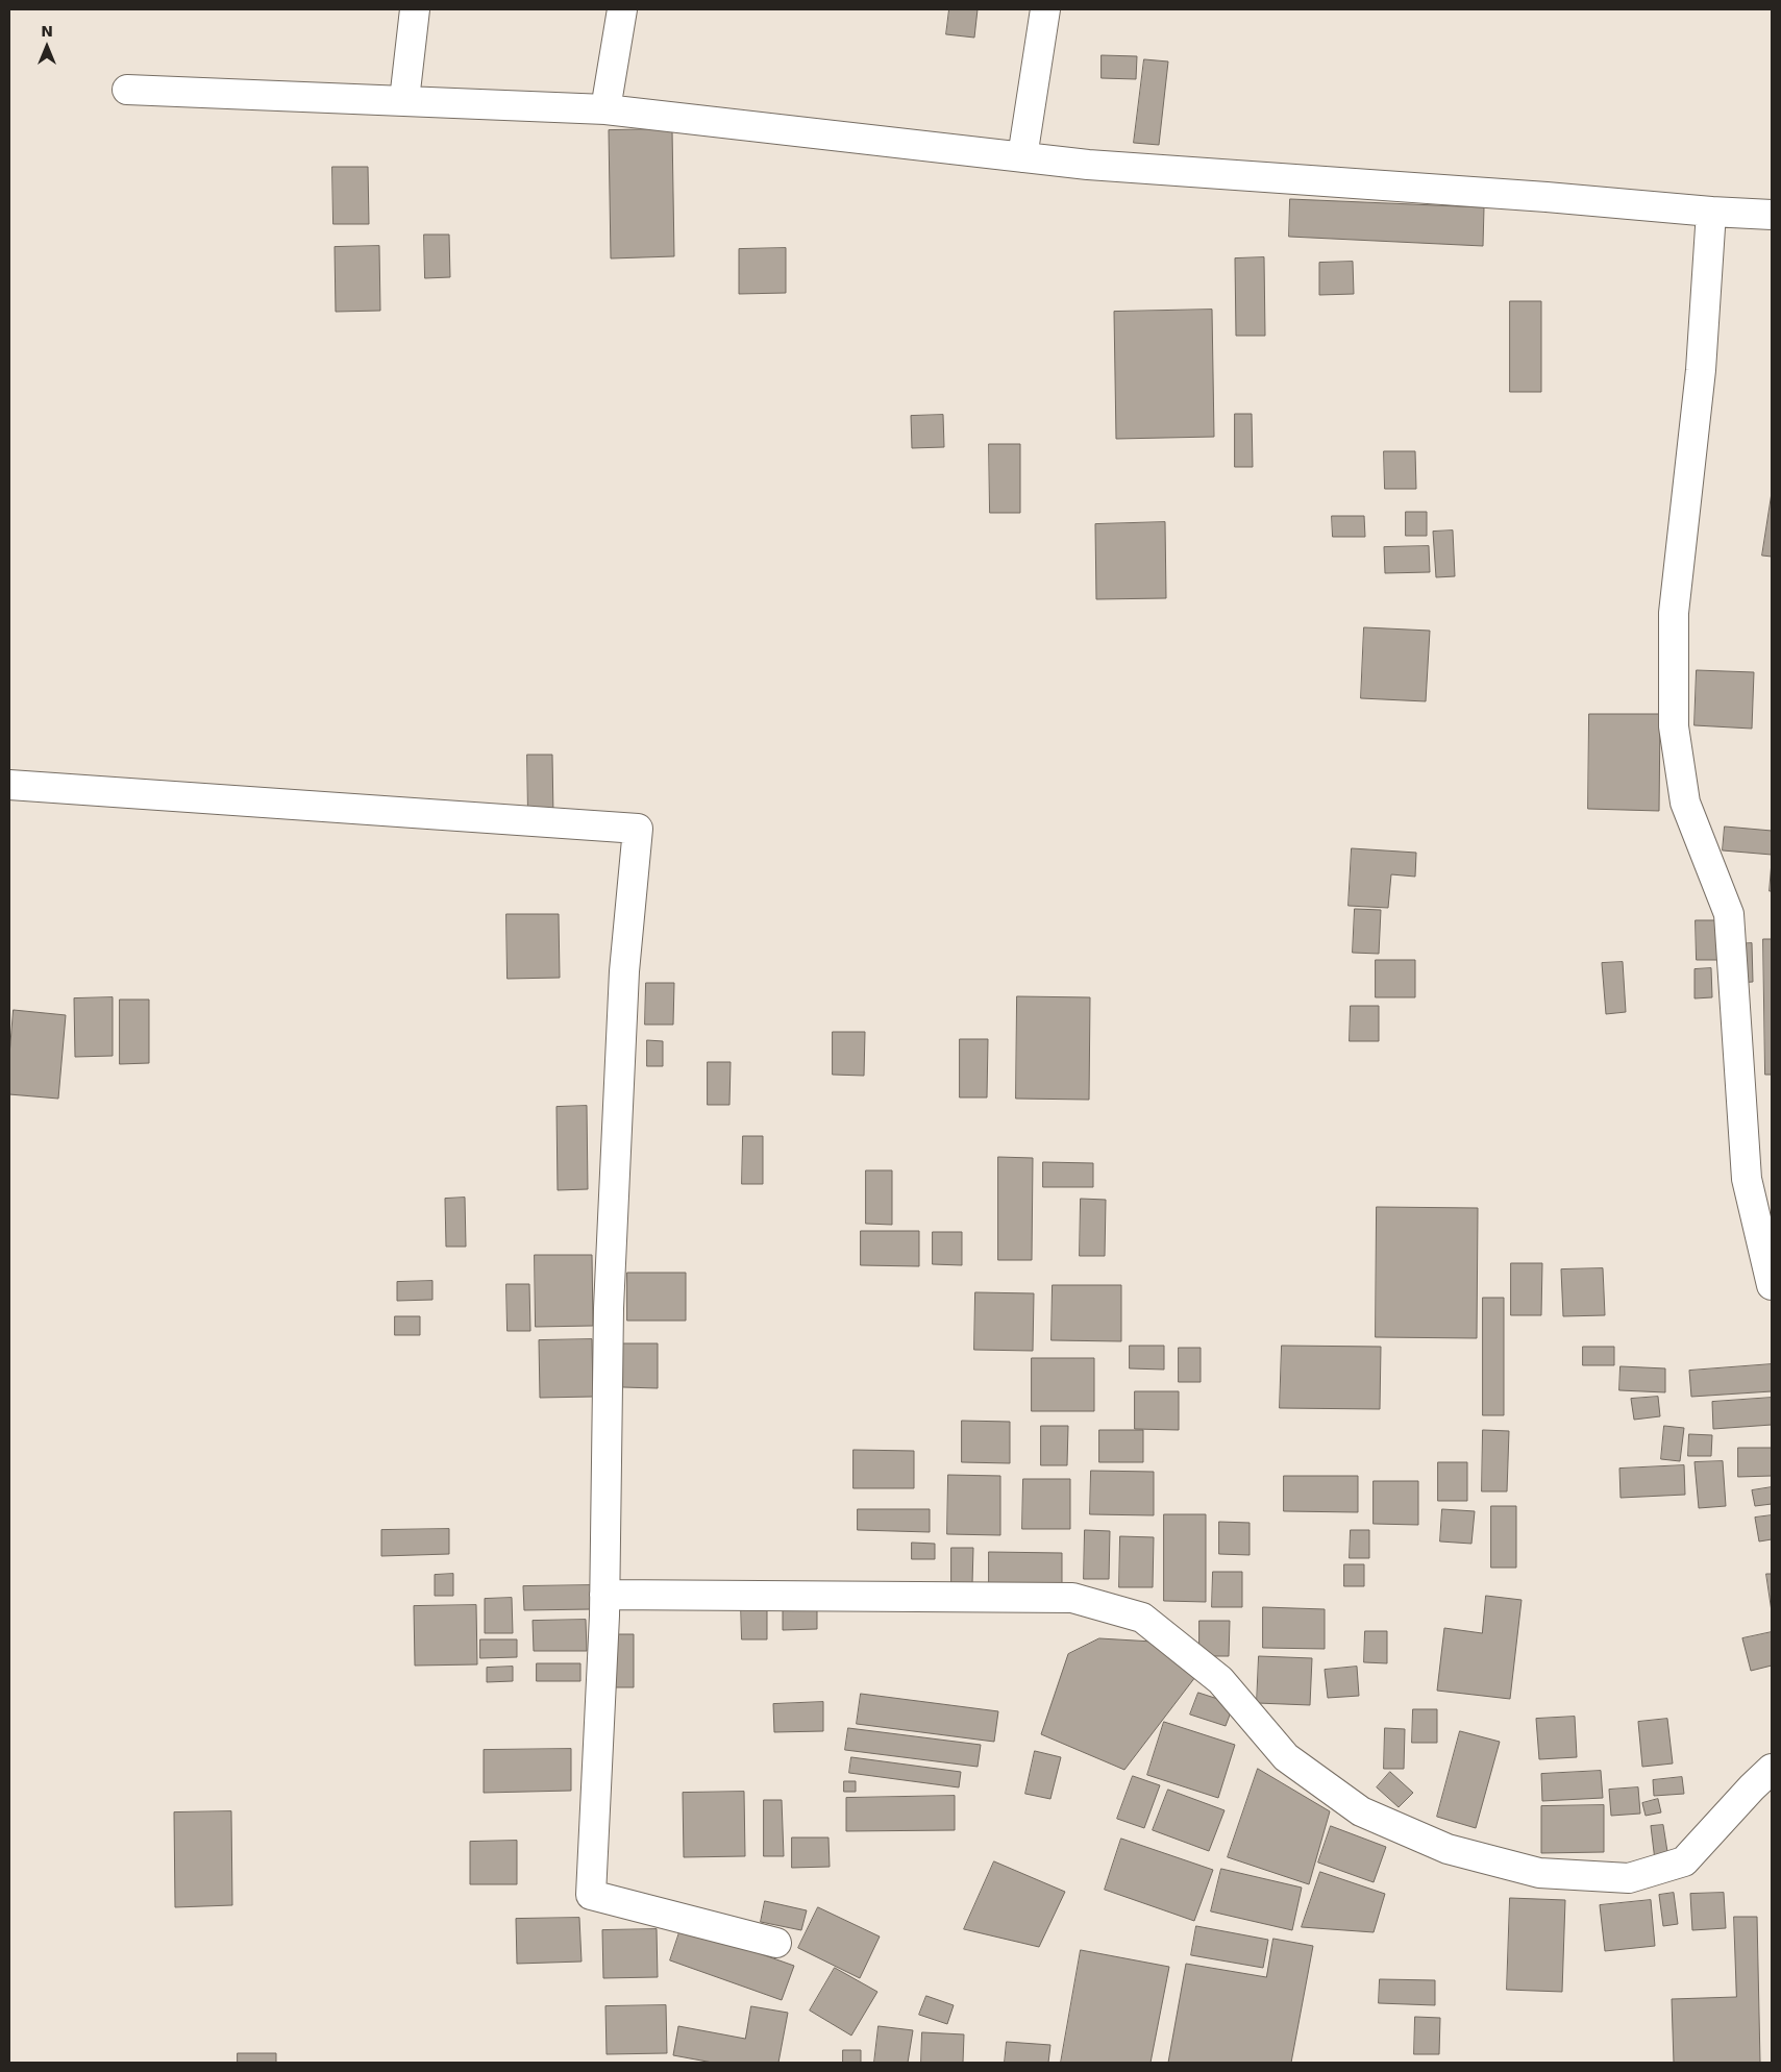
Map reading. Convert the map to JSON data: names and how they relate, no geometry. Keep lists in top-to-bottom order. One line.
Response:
{"north":"top"}
